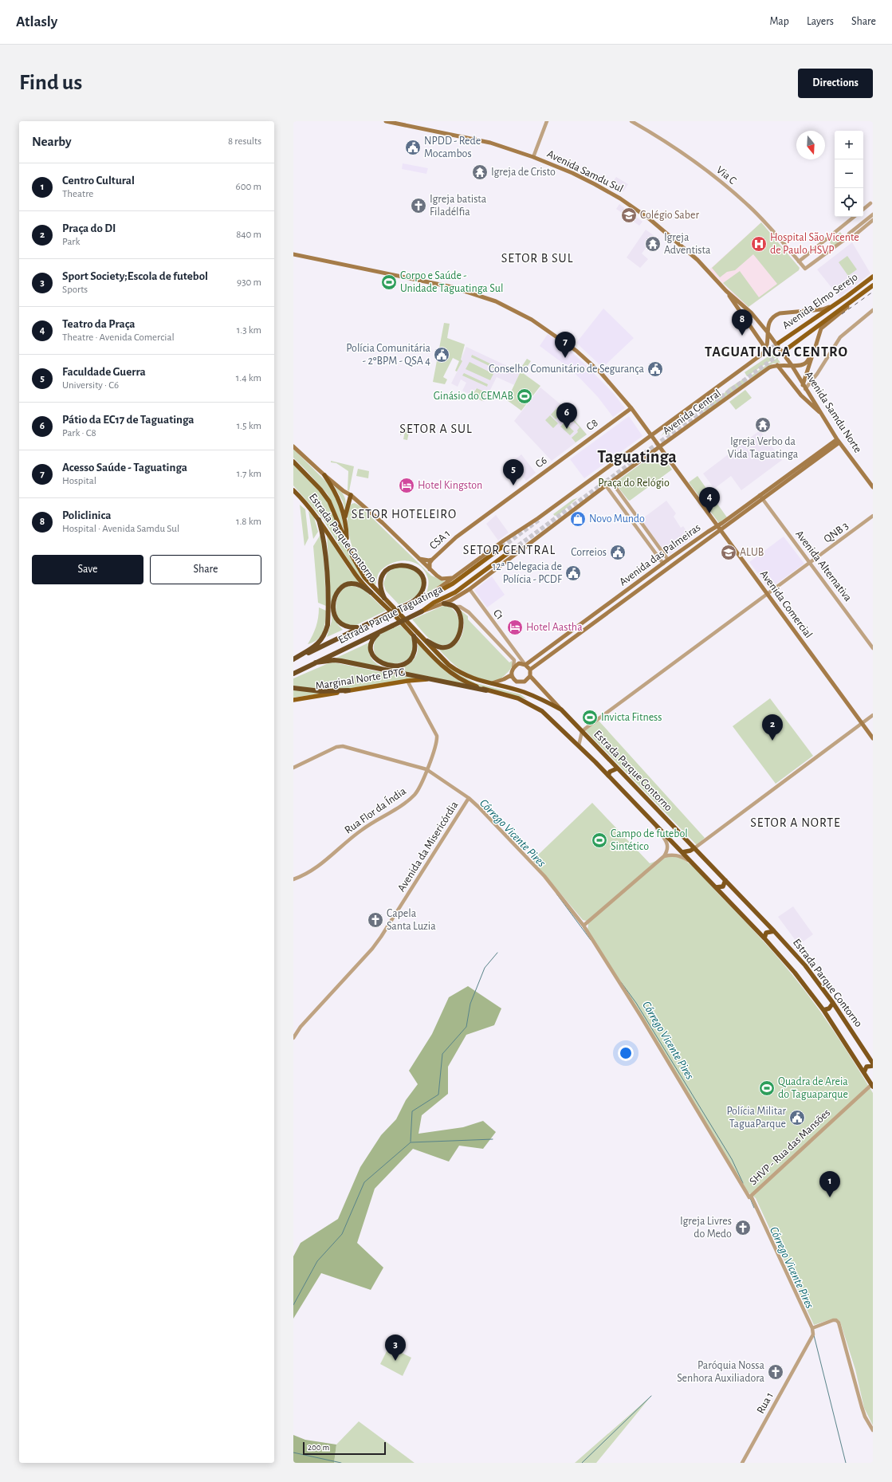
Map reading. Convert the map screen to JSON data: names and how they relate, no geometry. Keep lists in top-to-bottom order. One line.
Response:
{"streets":{"highway":["Estrada Parque Contorno","Estrada Parque Taguatinga"],"main road":["Avenida Samdu Sul","Avenida Elmo Serejo","Avenida Central","Avenida Samdu Norte","C8","C6","CSA 1","Avenida das Palmeiras","Avenida Comercial","Marginal Norte EPTG"],"street":["Via C","QNB 3","Avenida Alternativa","C1","Rua Flor da Índia","Avenida da Misericórdia","SHVP - Rua das Mansões","Rua 1"]},"crossings":[["Avenida Samdu Sul","Avenida Elmo Serejo"],["Avenida Samdu Sul","Avenida Samdu Norte"],["Avenida Elmo Serejo","Avenida Samdu Norte"],["Avenida Central","Avenida Comercial"],["Avenida Central","Estrada Parque Taguatinga"],["Avenida Central","C1"],["Avenida Samdu Norte","Avenida das Palmeiras"],["C8","C6"],["C6","CSA 1"],["QNB 3","Estrada Parque Contorno"],["QNB 3","Avenida Alternativa"],["QNB 3","Avenida Comercial"],["Estrada Parque Contorno","SHVP - Rua das Mansões"],["Avenida das Palmeiras","Avenida Alternativa"],["Avenida das Palmeiras","Avenida Comercial"],["Avenida das Palmeiras","C1"],["Marginal Norte EPTG","Rua Flor da Índia"]],"districts":["SETOR B SUL","TAGUATINGA CENTRO","SETOR A SUL","Taguatinga","SETOR HOTELEIRO","SETOR CENTRAL","SETOR A NORTE"],"water":["Córrego Vicente Pires"],"parks":["Praça do Relógio"],"places":{"public building":["NPDD - Rede Mocambos","Polícia Comunitária - 2ºBPM - QSA 4","Conselho Comunitário de Segurança","Correios","12ª Delegacia de Polícia - PCDF","Polícia Militar TaguaParque"],"temple":["Igreja de Cristo","Igreja Adventista","Igreja Verbo da Vida Taguatinga"],"church":["Igreja batista Filadélfia","Capela Santa Luzia","Igreja Livres do Medo","Paróquia Nossa Senhora Auxiliadora"],"school or university":["Colégio Saber","ALUB"],"hospital":["Hospital São Vicente de Paulo HSVP"],"sports":["Corpo e Saúde - Unidade Taguatinga Sul","Ginásio do CEMAB","Invicta Fitness","Campo de futebol Sintético","Quadra de Areia do Taguaparque"],"hotel":["Hotel Kingston","Hotel Aastha"],"shop":["Novo Mundo"]},"scale_bar":"200 m","north":"bottom","page":{"header":"Atlasly","nav":["Map","Layers","Share"],"buttons":["Directions",["Save","Share"]],"title":"Find us","heading":["Nearby","8 results"],"map_buttons":["+","−"],"list":[{"mark":"1","name":"Centro Cultural","note":"Theatre","value":"600 m"},{"mark":"2","name":"Praça do DI","note":"Park","value":"840 m"},{"mark":"3","name":"Sport Society;Escola de futebol","note":"Sports","value":"930 m"},{"mark":"4","name":"Teatro da Praça","note":"Theatre · Avenida Comercial","value":"1.3 km"},{"mark":"5","name":"Faculdade Guerra","note":"University · C6","value":"1.4 km"},{"mark":"6","name":"Pátio da EC17 de Taguatinga","note":"Park · C8","value":"1.5 km"},{"mark":"7","name":"Acesso Saúde - Taguatinga","note":"Hospital","value":"1.7 km"},{"mark":"8","name":"Policlinica","note":"Hospital · Avenida Samdu Sul","value":"1.8 km"}],"pins":["8","7","6","5","4","2","1","3"],"scale":"200 m"}}
